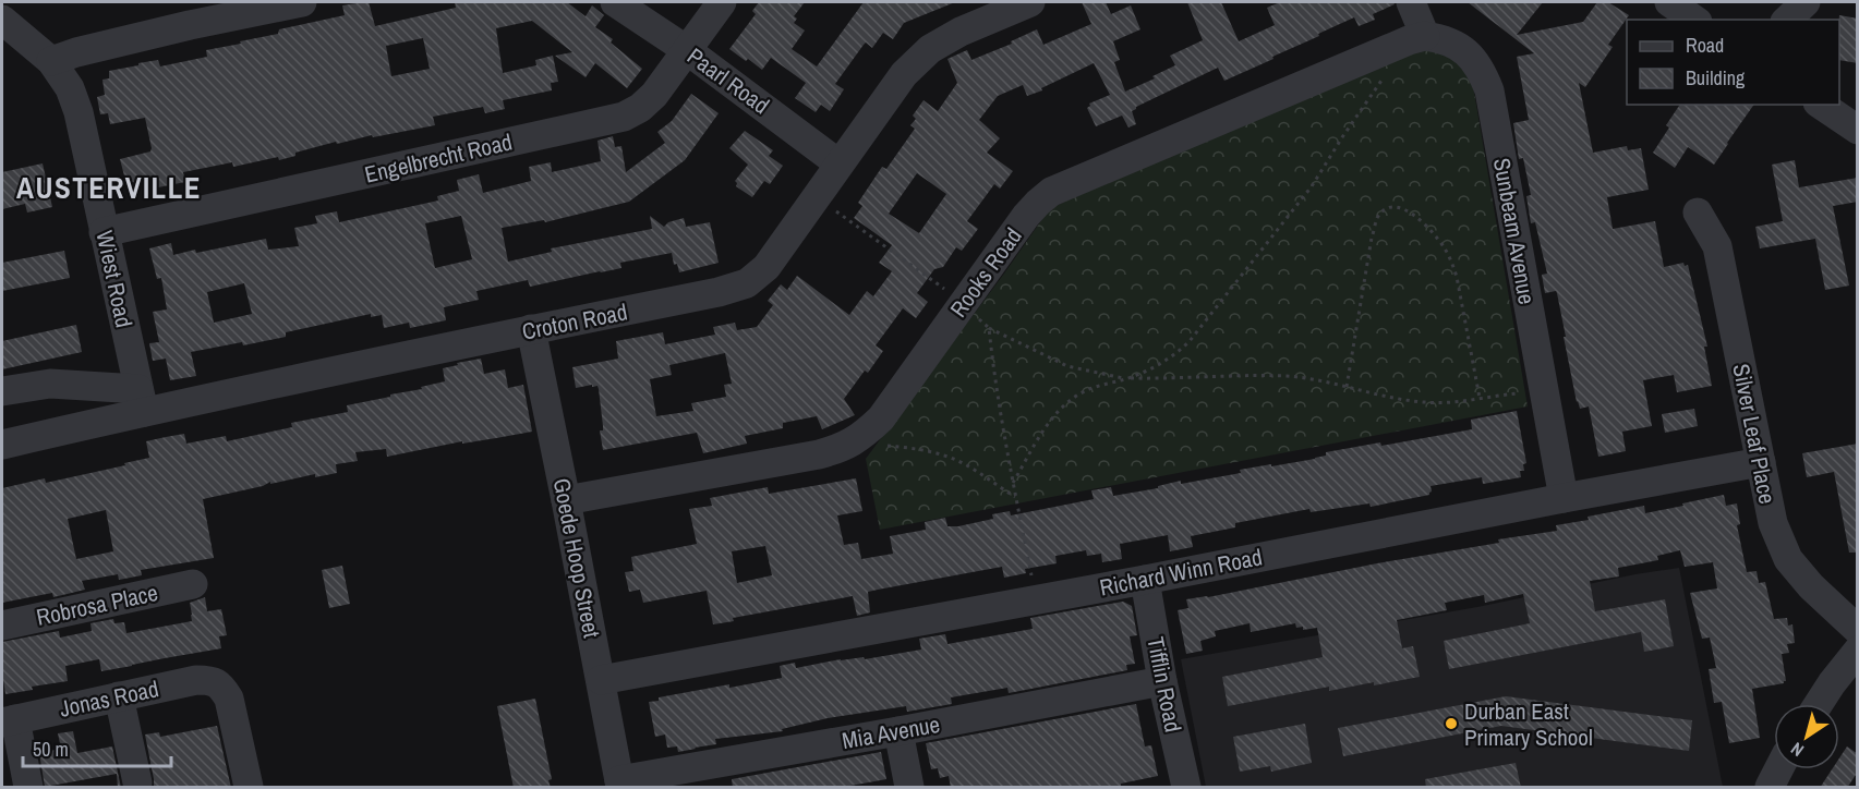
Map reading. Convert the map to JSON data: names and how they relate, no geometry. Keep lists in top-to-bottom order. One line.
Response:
{"streets":{"street":["Paarl Road","Engelbrecht Road","Sunbeam Avenue","Rooks Road","Wiest Road","Croton Road","Silver Leaf Place","Goede Hoop Street","Richard Winn Road","Robrosa Place","Tifflin Road","Jonas Road","Mia Avenue"]},"crossings":[["Paarl Road","Engelbrecht Road"],["Paarl Road","Croton Road"],["Engelbrecht Road","Wiest Road"],["Sunbeam Avenue","Rooks Road"],["Sunbeam Avenue","Richard Winn Road"],["Rooks Road","Goede Hoop Street"],["Wiest Road","Croton Road"],["Croton Road","Goede Hoop Street"],["Silver Leaf Place","Richard Winn Road"],["Goede Hoop Street","Richard Winn Road"],["Goede Hoop Street","Mia Avenue"],["Richard Winn Road","Tifflin Road"],["Tifflin Road","Mia Avenue"]],"districts":["AUSTERVILLE"],"places":["Durban East Primary School"],"legend":["Road","Building"],"scale_bar":"50 m","north":"bottom left"}
